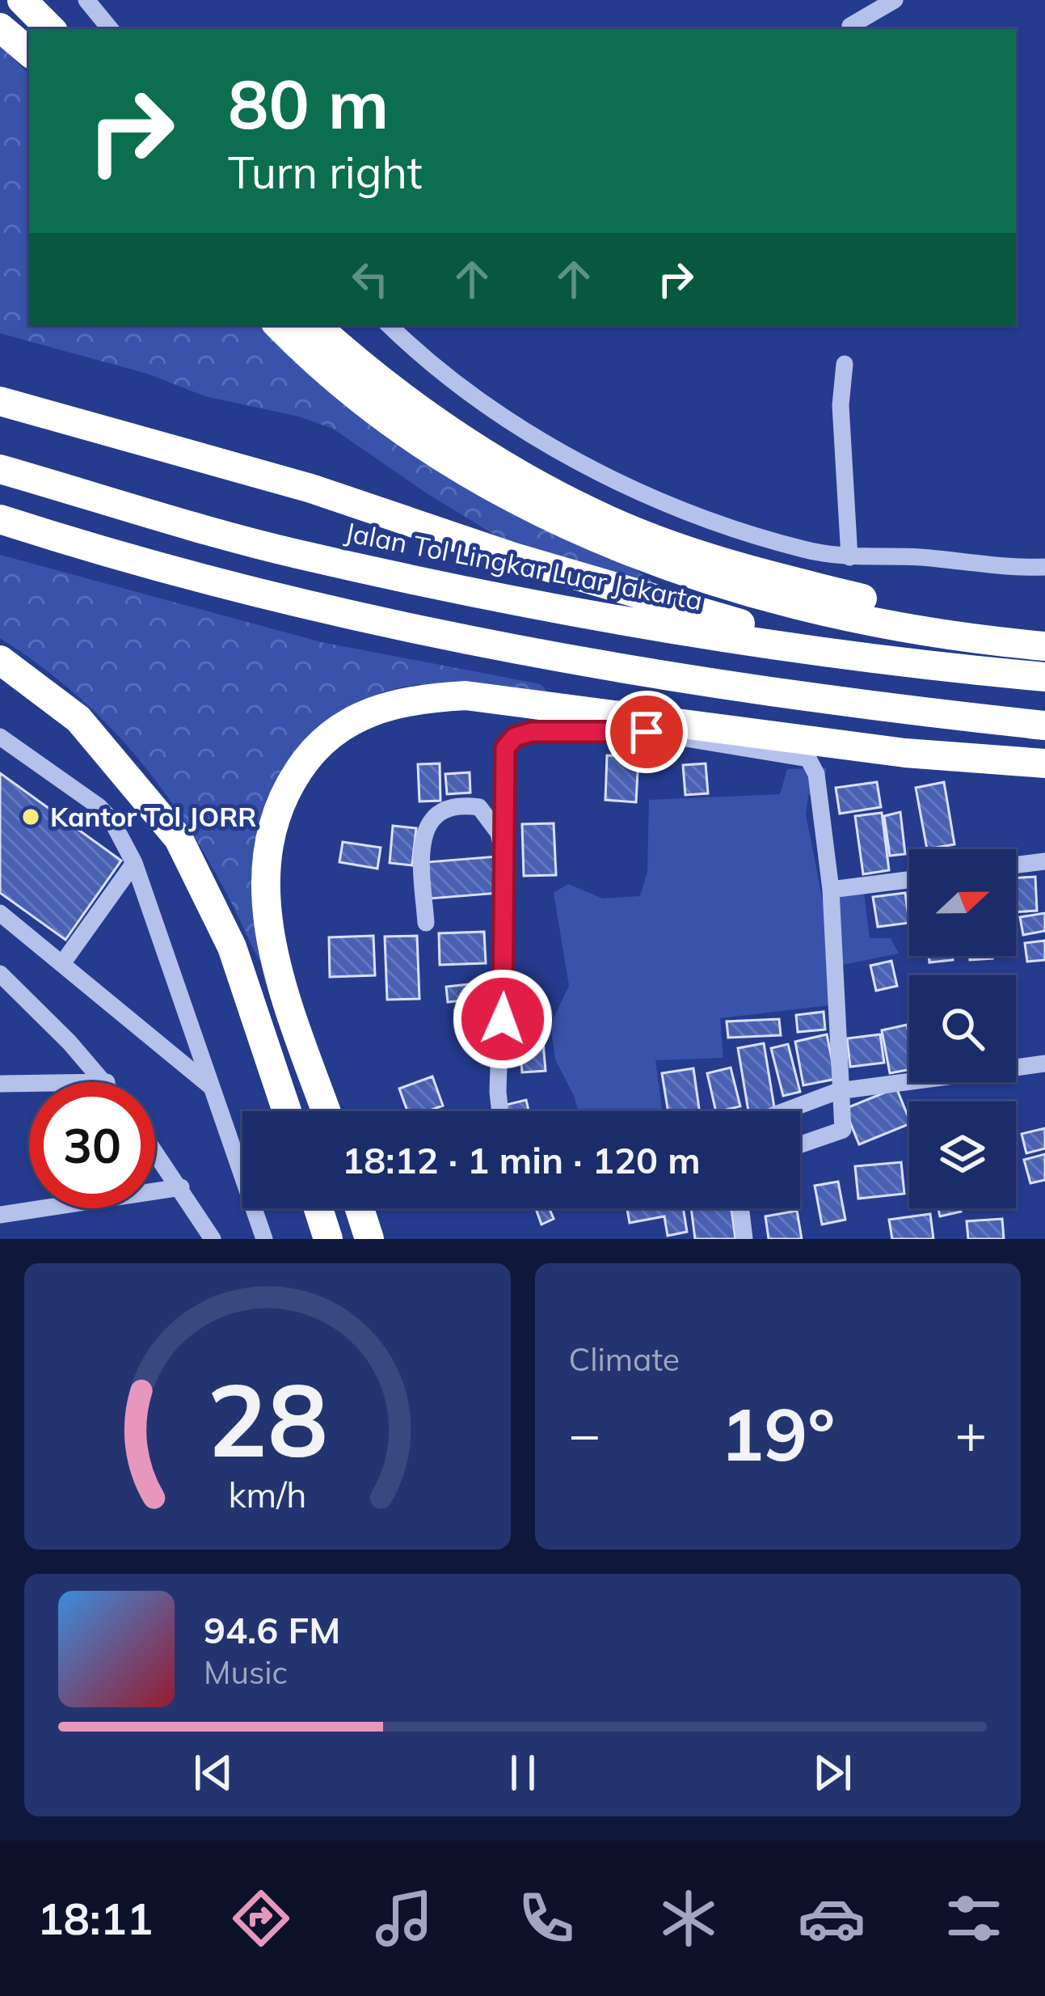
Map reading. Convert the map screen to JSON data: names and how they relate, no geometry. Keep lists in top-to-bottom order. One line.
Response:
{"streets":{"highway":["Jalan Tol Lingkar Luar Jakarta"]},"places":["Kantor Tol JORR"],"north":"right","page":{"turn":["80 m","Turn right"],"limit":"30","trip":"18:12 · 1 min · 120 m","tile":"Climate","heat":["−","19°","+"],"song":["94.6 FM","Music"],"tabs":"18:11","gauge":["28","km/h"]}}
